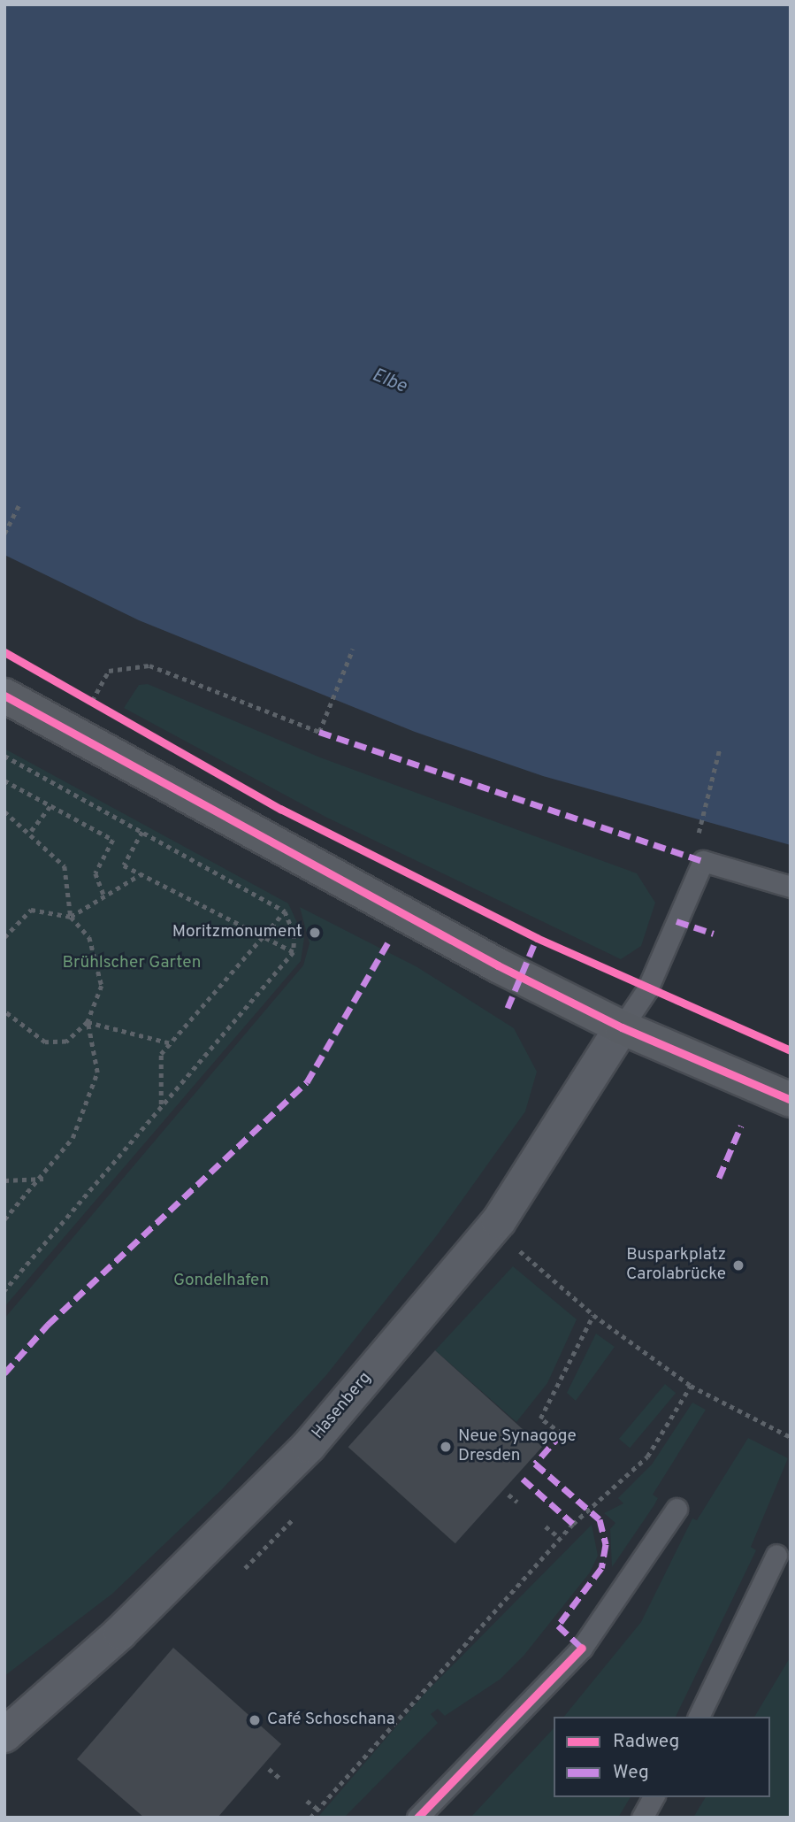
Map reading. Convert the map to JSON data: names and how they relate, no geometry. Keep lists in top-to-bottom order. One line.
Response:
{"streets":{"street":["Hasenberg"]},"water":["Elbe"],"parks":["Brühlscher Garten","Gondelhafen"],"places":["Moritzmonument","Busparkplatz Carolabrücke","Neue Synagoge Dresden","Café Schoschana"],"legend":["Radweg","Weg"]}
